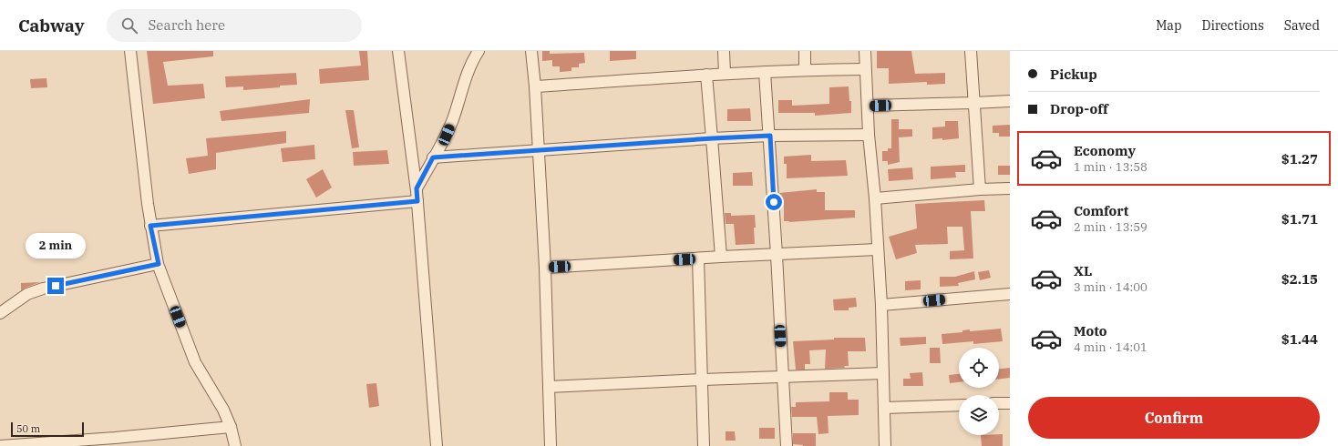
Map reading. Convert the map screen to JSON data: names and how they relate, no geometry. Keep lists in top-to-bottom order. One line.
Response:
{"scale_bar":"50 m","page":{"header":"Cabway","search":"Search here","nav":["Map","Directions","Saved"],"banner":["Pickup","Drop-off"],"list":[{"name":"Economy","note":"1 min · 13:58","value":"$1.27"},{"name":"Comfort","note":"2 min · 13:59","value":"$1.71"},{"name":"XL","note":"3 min · 14:00","value":"$2.15"},{"name":"Moto","note":"4 min · 14:01","value":"$1.44"}],"bubble":"2 min","buttons":"Confirm","scale":"50 m"}}
